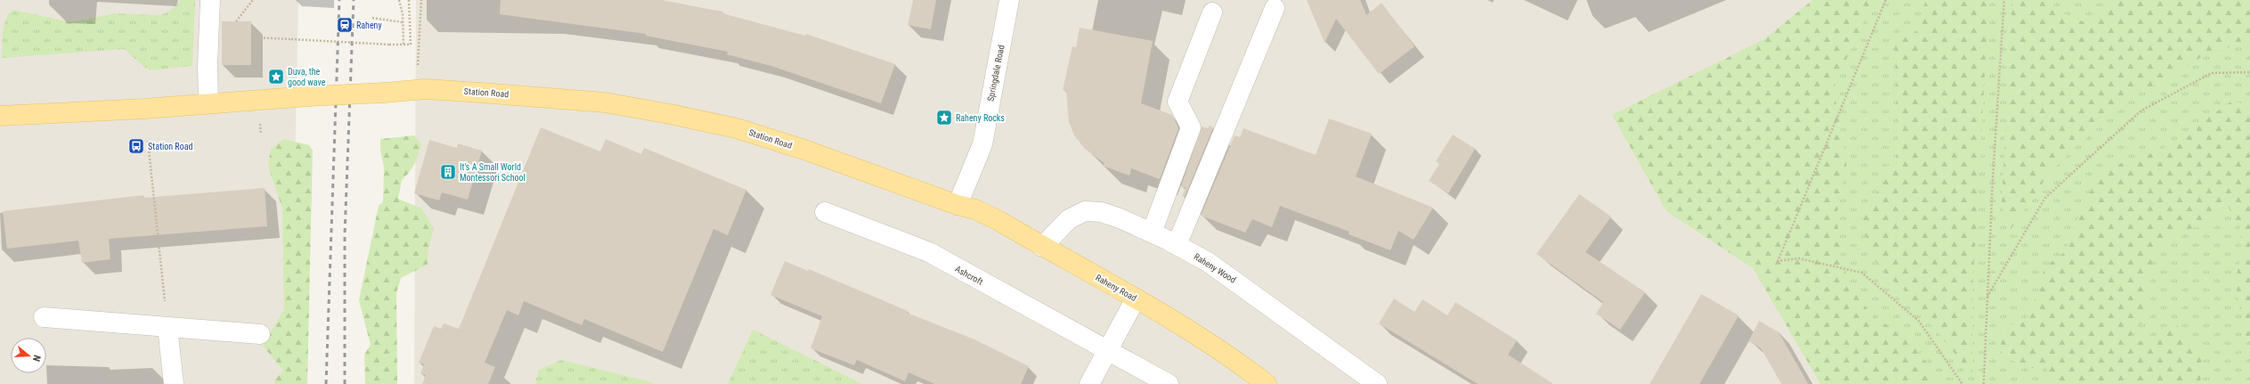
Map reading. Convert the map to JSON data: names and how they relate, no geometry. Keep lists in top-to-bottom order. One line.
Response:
{"streets":{"main road":["Station Road","Raheny Road"],"street":["Springdale Road","Raheny Wood","Ashcroft"]},"crossings":[["Springdale Road","Station Road"],["Springdale Road","Raheny Road"],["Station Road","Raheny Road"],["Raheny Wood","Raheny Road"]],"places":{"station":["Raheny"],"place":["Duva, the good wave","Raheny Rocks"],"bus stop":["Station Road"],"building":["It's A Small World Montessori School"]},"north":"right"}
